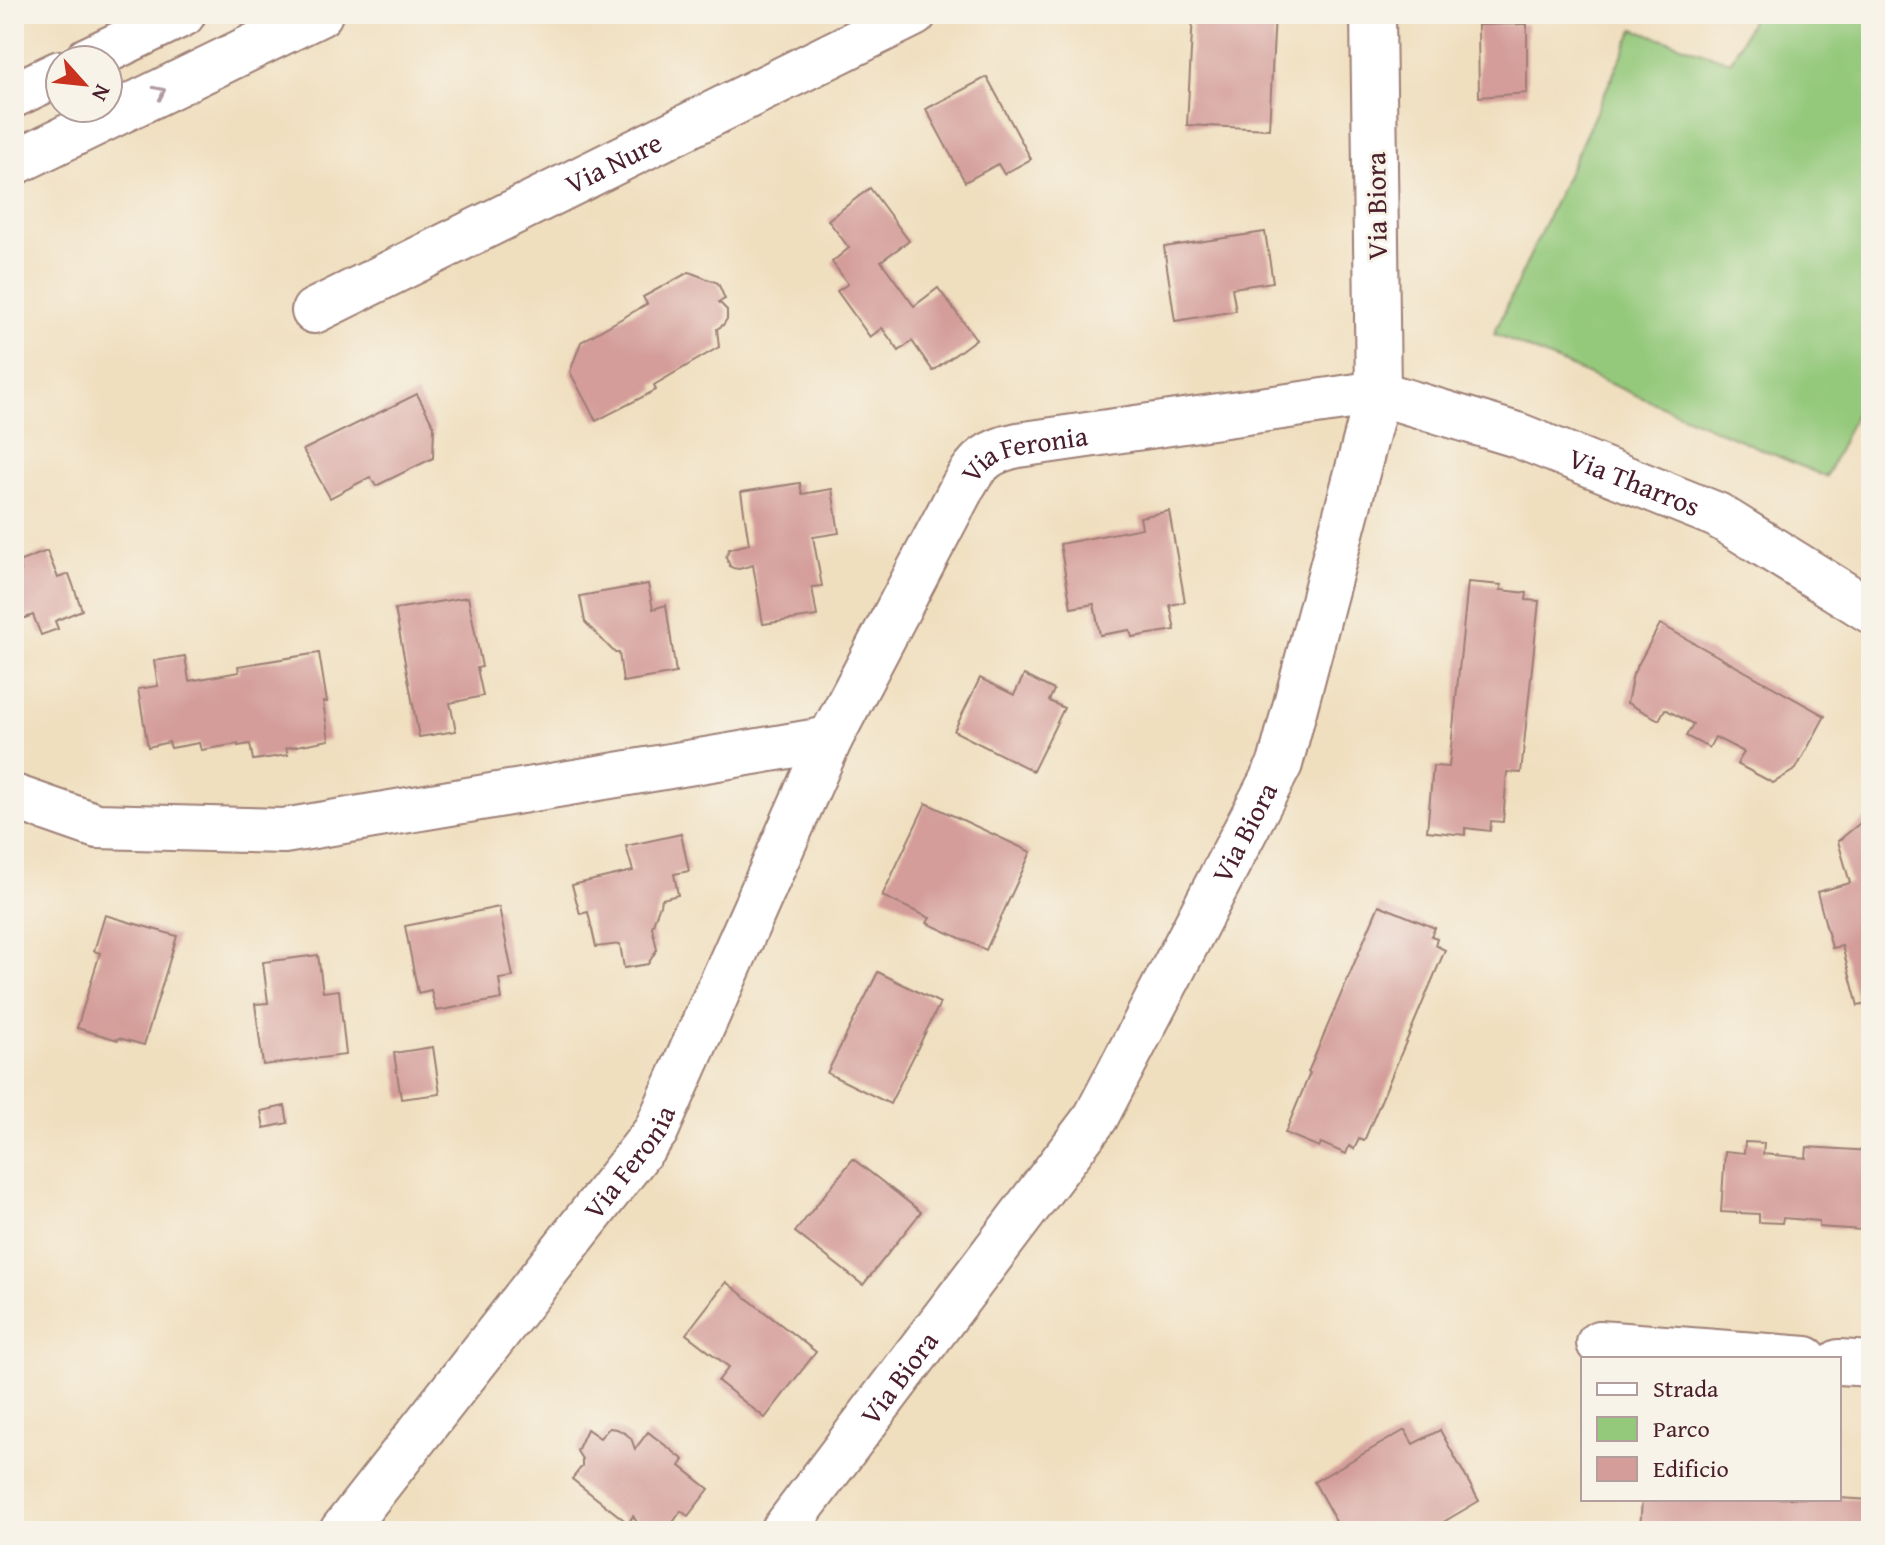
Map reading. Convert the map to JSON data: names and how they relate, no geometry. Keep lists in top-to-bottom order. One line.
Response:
{"streets":{"street":["Via Nure","Via Biora","Via Feronia","Via Tharros"]},"crossings":[["Via Biora","Via Feronia"],["Via Biora","Via Tharros"],["Via Feronia","Via Tharros"]],"legend":["Strada","Parco","Edificio"],"north":"bottom right"}
